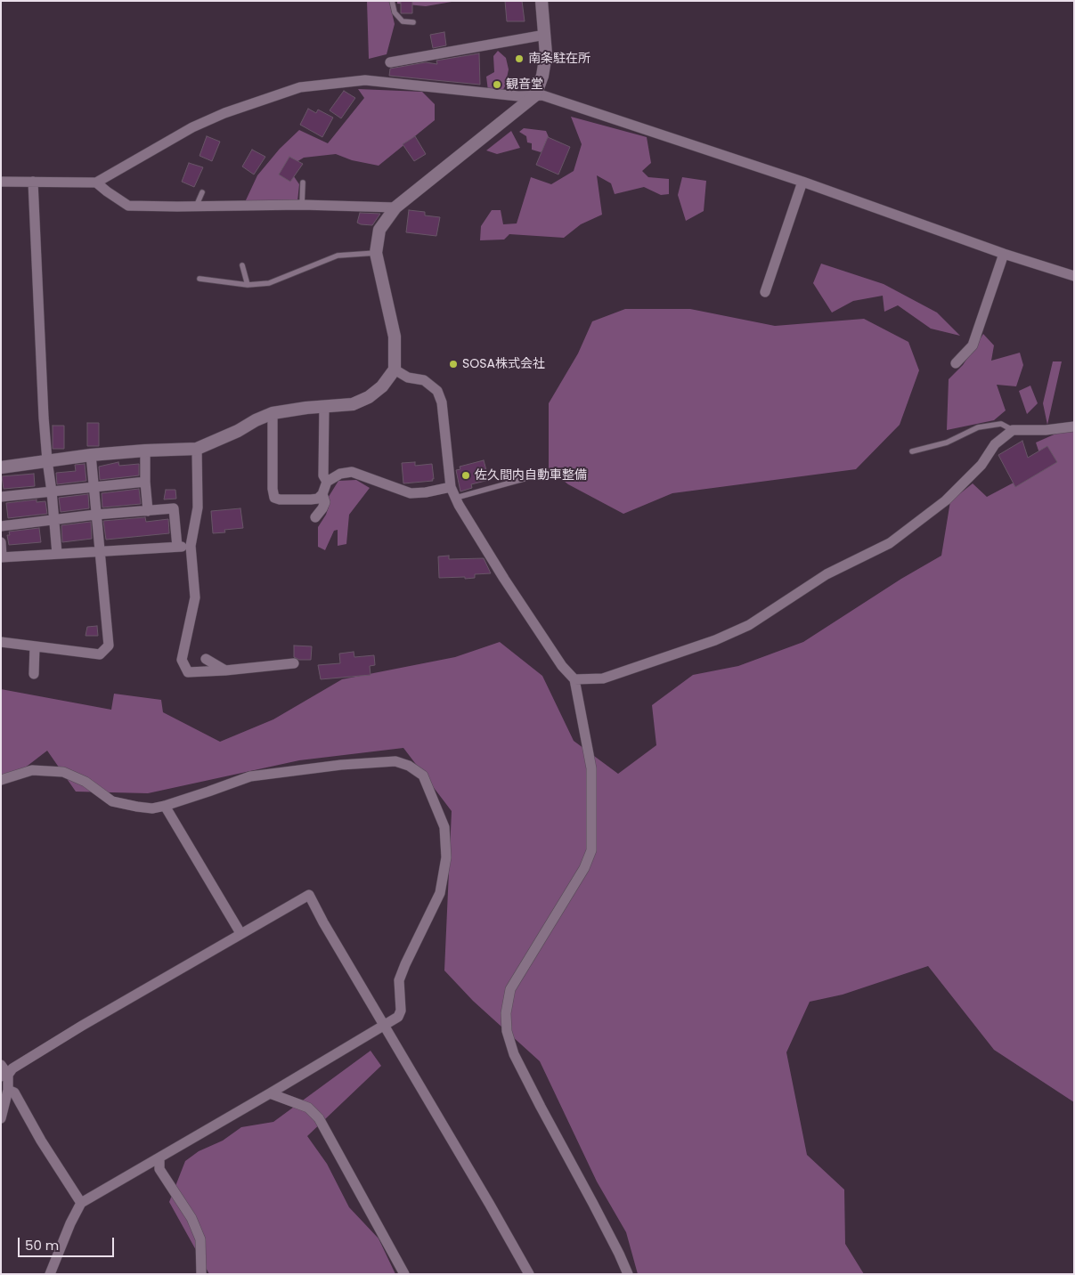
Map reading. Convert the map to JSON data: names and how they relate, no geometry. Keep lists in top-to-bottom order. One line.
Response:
{"places":["南条駐在所","観音堂","SOSA株式会社","佐久間内自動車整備"],"scale_bar":"50 m"}
